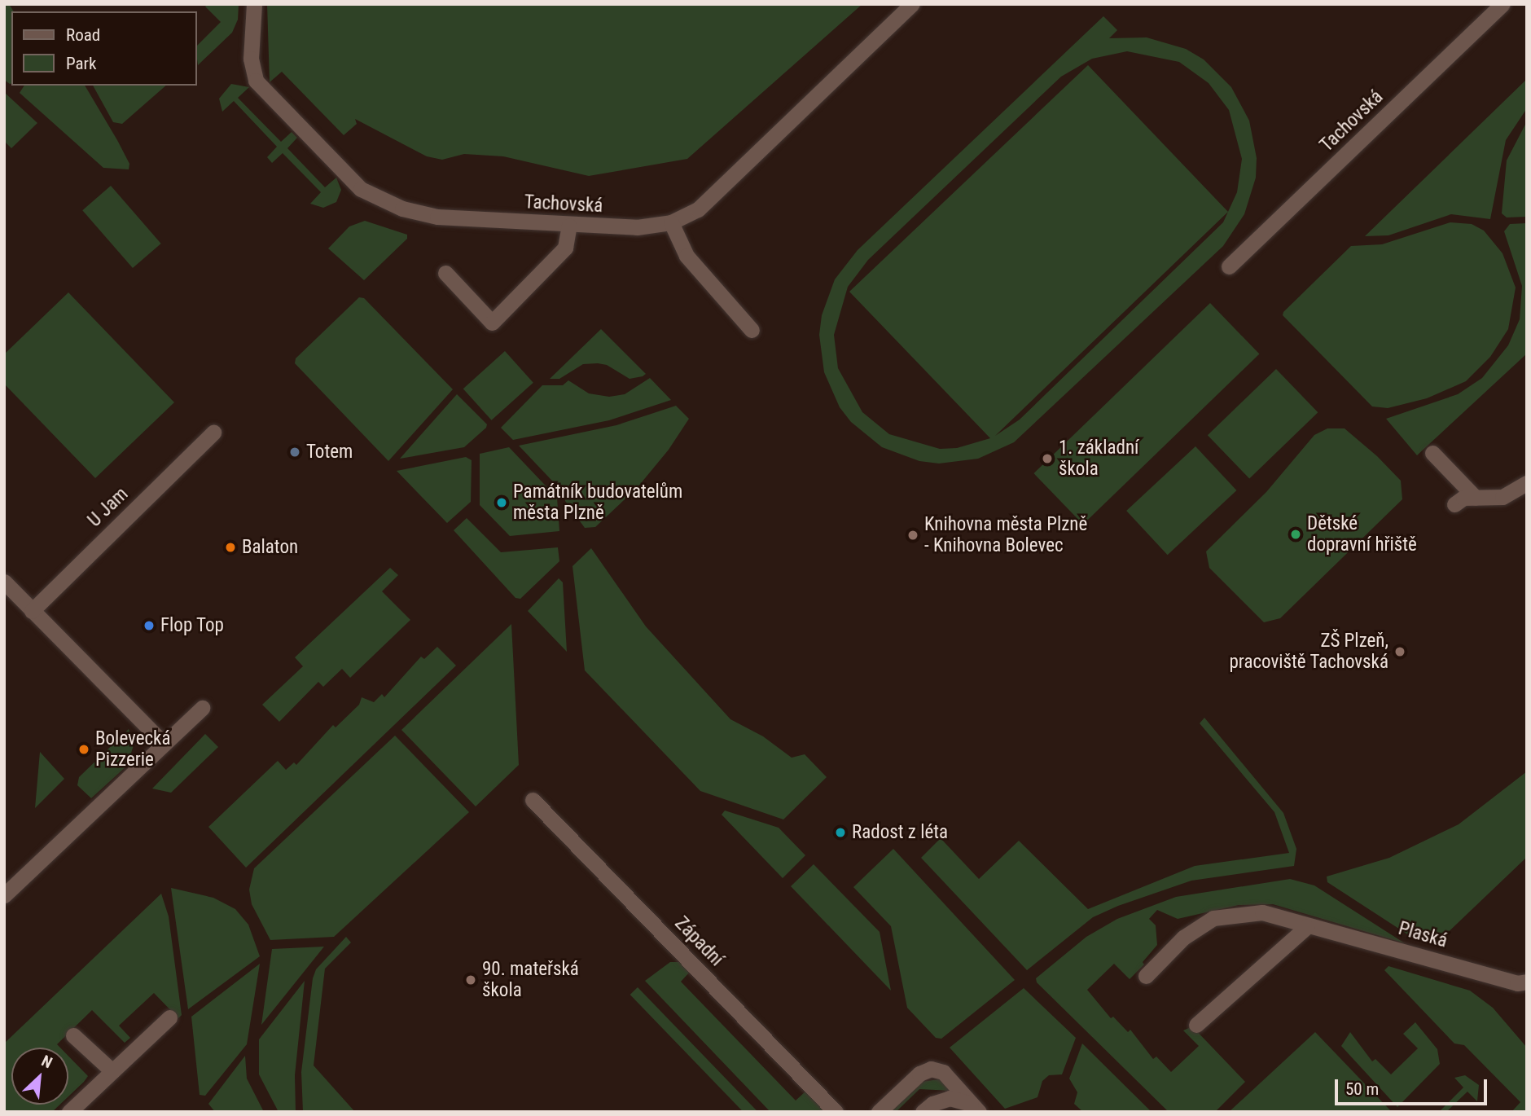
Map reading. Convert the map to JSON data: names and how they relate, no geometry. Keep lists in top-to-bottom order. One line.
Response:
{"streets":{"street":["Tachovská","U Jam","Plaská","Západní"]},"places":["Totem","1. základní škola","Památník budovatelům města Plzně","Dětské dopravní hřiště","Knihovna města Plzně - Knihovna Bolevec","Balaton","Flop Top","ZŠ Plzeň, pracoviště Tachovská","Bolevecká Pizzerie","Radost z léta","90. mateřská škola"],"legend":["Road","Park"],"scale_bar":"50 m","north":"top right"}
